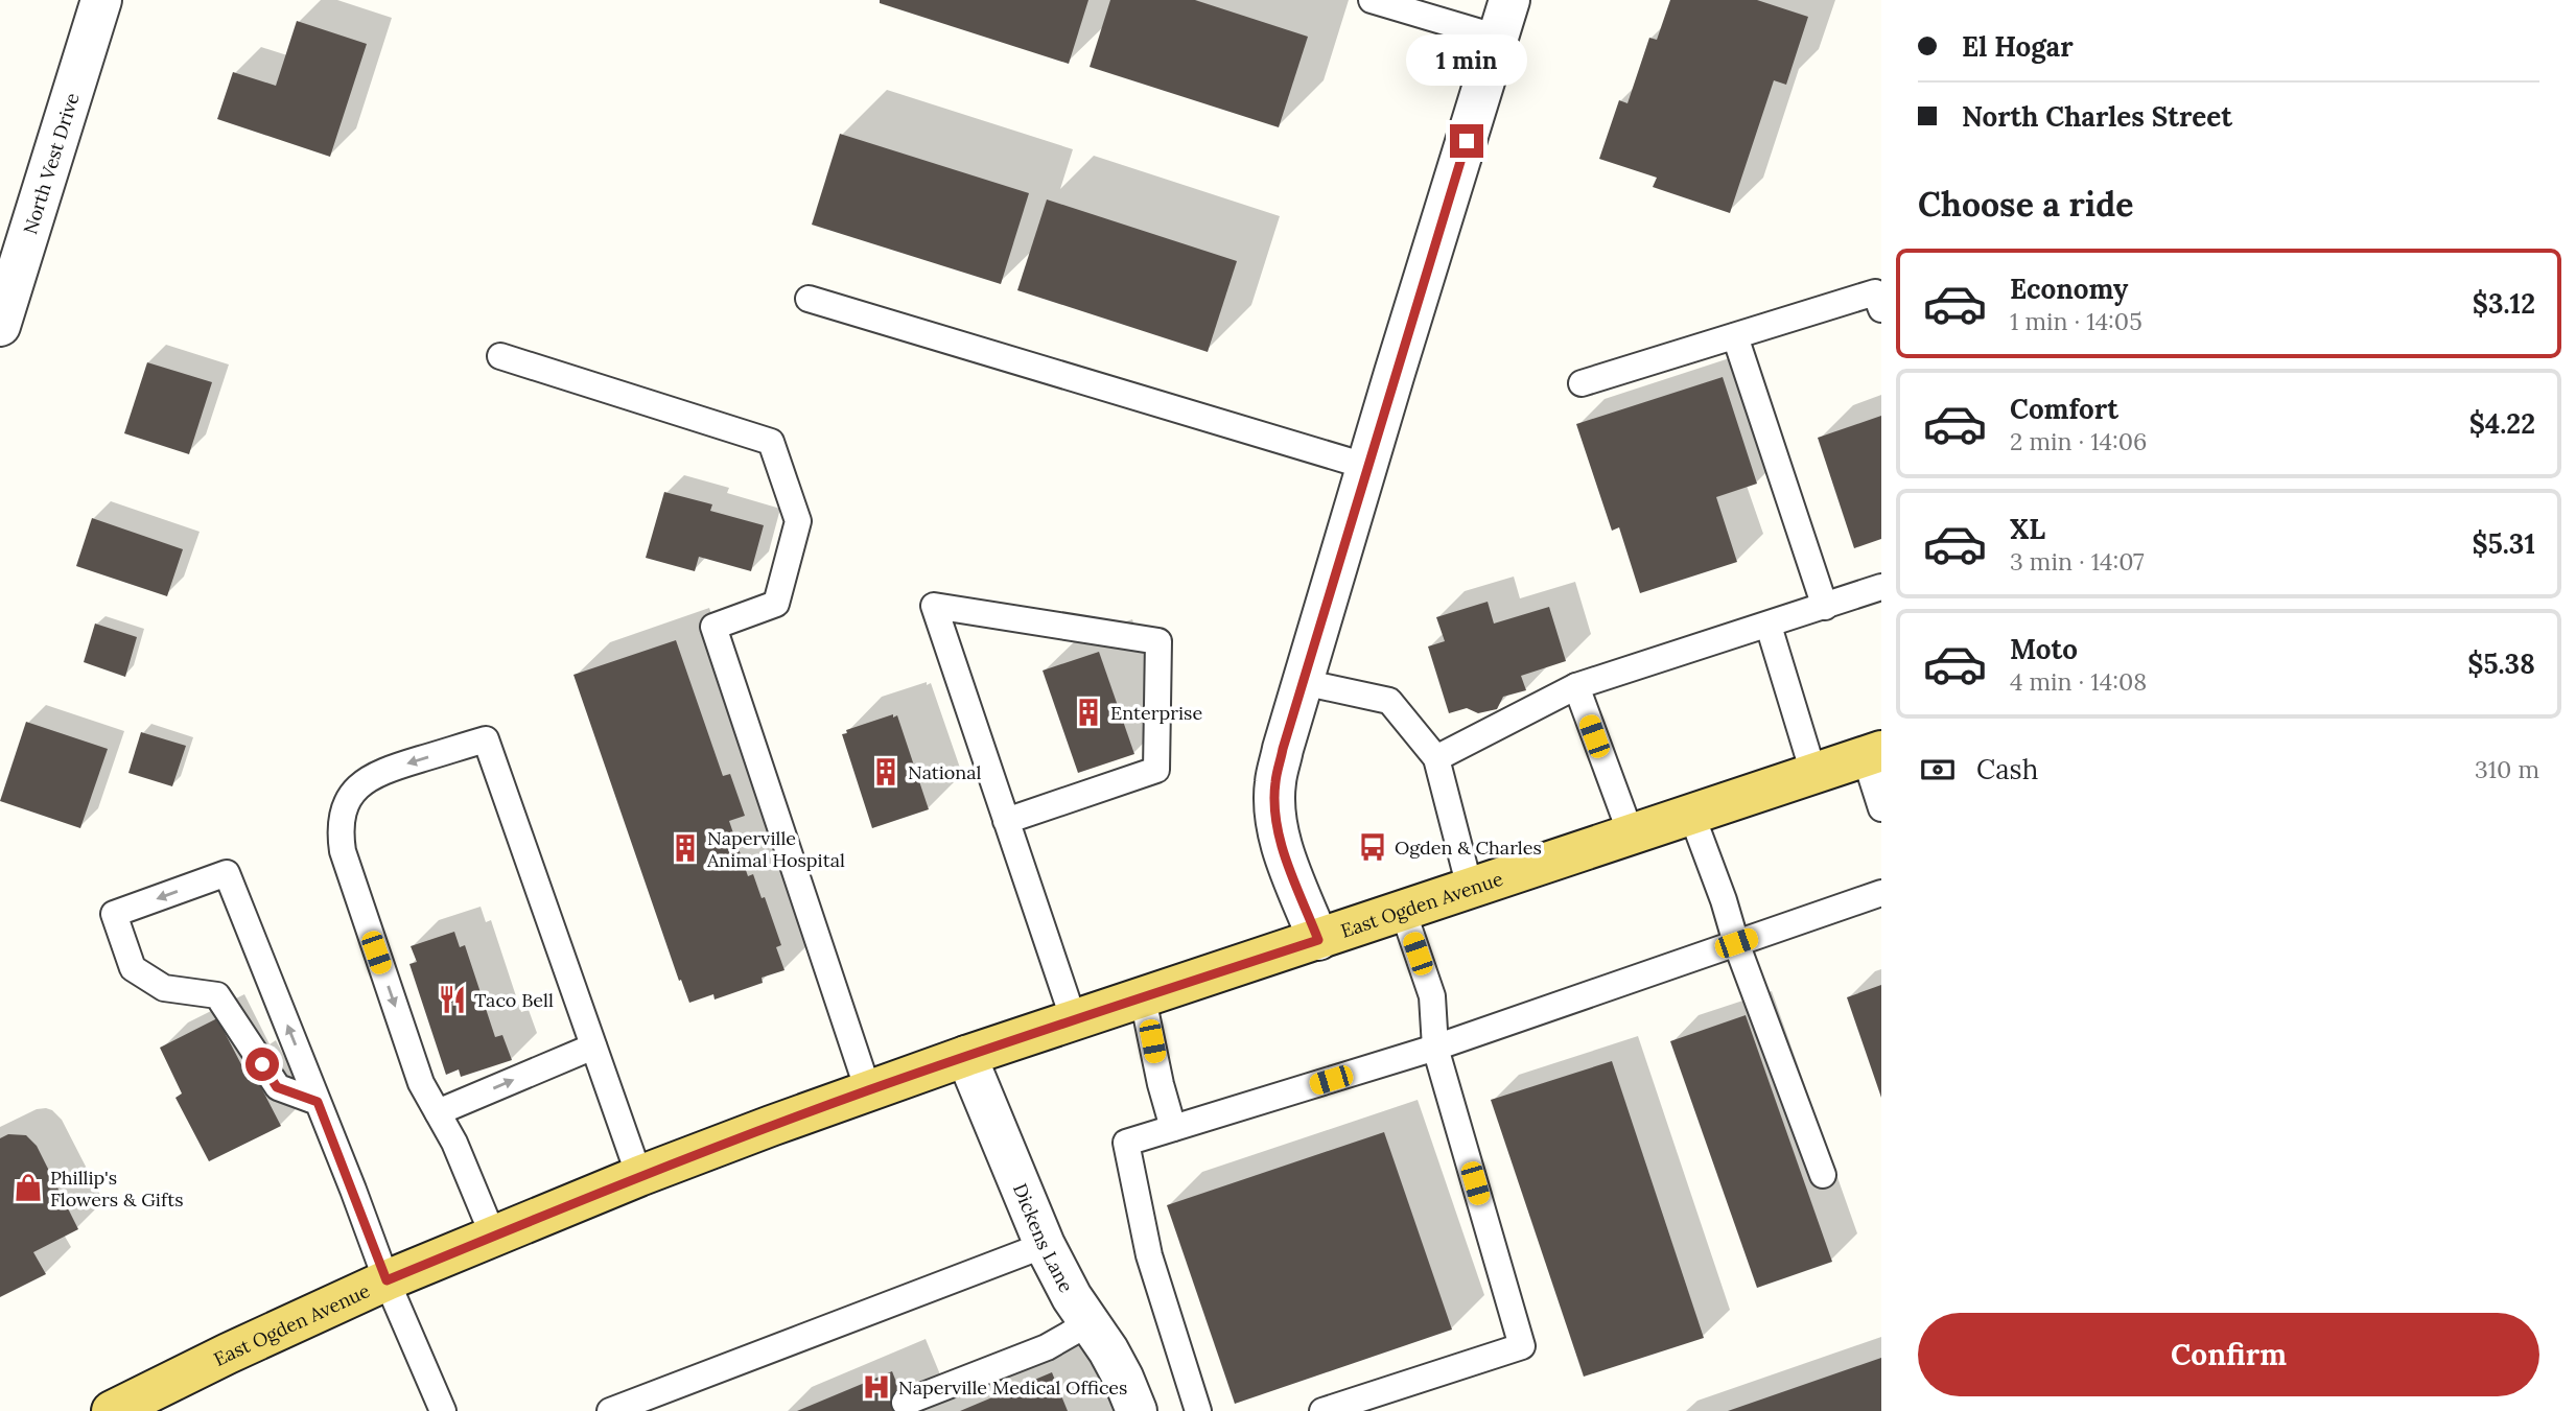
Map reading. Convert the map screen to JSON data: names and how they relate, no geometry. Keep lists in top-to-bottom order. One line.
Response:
{"streets":{"main road":["East Ogden Avenue"],"street":["North Vest Drive","Dickens Lane"]},"crossings":[["East Ogden Avenue","Dickens Lane"]],"places":{"building":["Enterprise","National","Naperville Animal Hospital"],"bus stop":["Ogden & Charles"],"restaurant":["Taco Bell"],"shop":["Phillip's Flowers & Gifts"],"hospital":["Naperville Medical Offices"]},"page":{"banner":["El Hogar","North Charles Street"],"bubble":"1 min","heading":"Choose a ride","list":[{"name":"Economy","note":"1 min · 14:05","value":"$3.12"},{"name":"Comfort","note":"2 min · 14:06","value":"$4.22"},{"name":"XL","note":"3 min · 14:07","value":"$5.31"},{"name":"Moto","note":"4 min · 14:08","value":"$5.38"}],"pay":["Cash","310 m"],"buttons":"Confirm"}}
